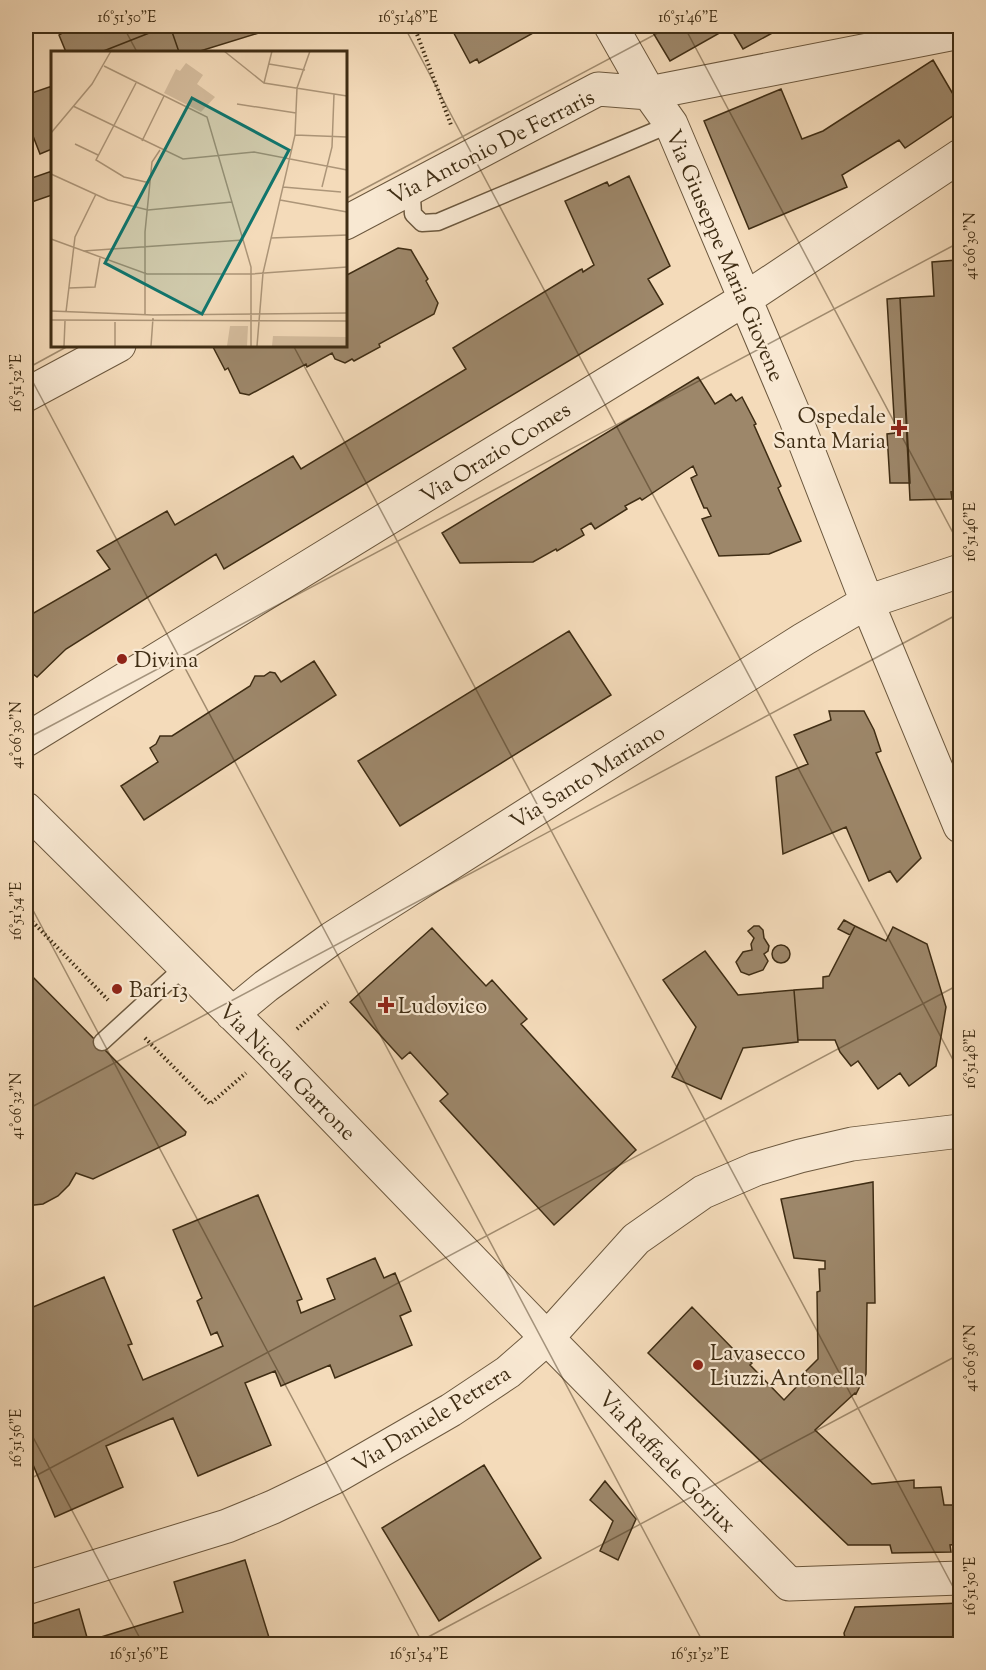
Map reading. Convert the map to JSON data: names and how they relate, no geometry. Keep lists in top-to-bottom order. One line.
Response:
{"streets":{"street":["Via Antonio De Ferraris","Via Giuseppe Maria Giovene","Via Orazio Comes","Via Santo Mariano","Via Nicola Garrone","Via Daniele Petrera","Via Raffaele Gorjux"]},"crossings":[["Via Antonio De Ferraris","Via Giuseppe Maria Giovene"],["Via Giuseppe Maria Giovene","Via Orazio Comes"],["Via Giuseppe Maria Giovene","Via Santo Mariano"],["Via Santo Mariano","Via Nicola Garrone"],["Via Nicola Garrone","Via Daniele Petrera"],["Via Nicola Garrone","Via Raffaele Gorjux"],["Via Daniele Petrera","Via Raffaele Gorjux"]],"places":{"health":["Ospedale Santa Maria","Ludovico"],"other":["Divina","Bari 13","Lavasecco Liuzzi Antonella"]},"coordinates":["16°51'50\"E","16°51'48\"E","16°51'46\"E","41°06'30\"N","16°51'52\"E","16°51'54\"E","41°06'32\"N","41°06'36\"N","16°51'56\"E"]}
